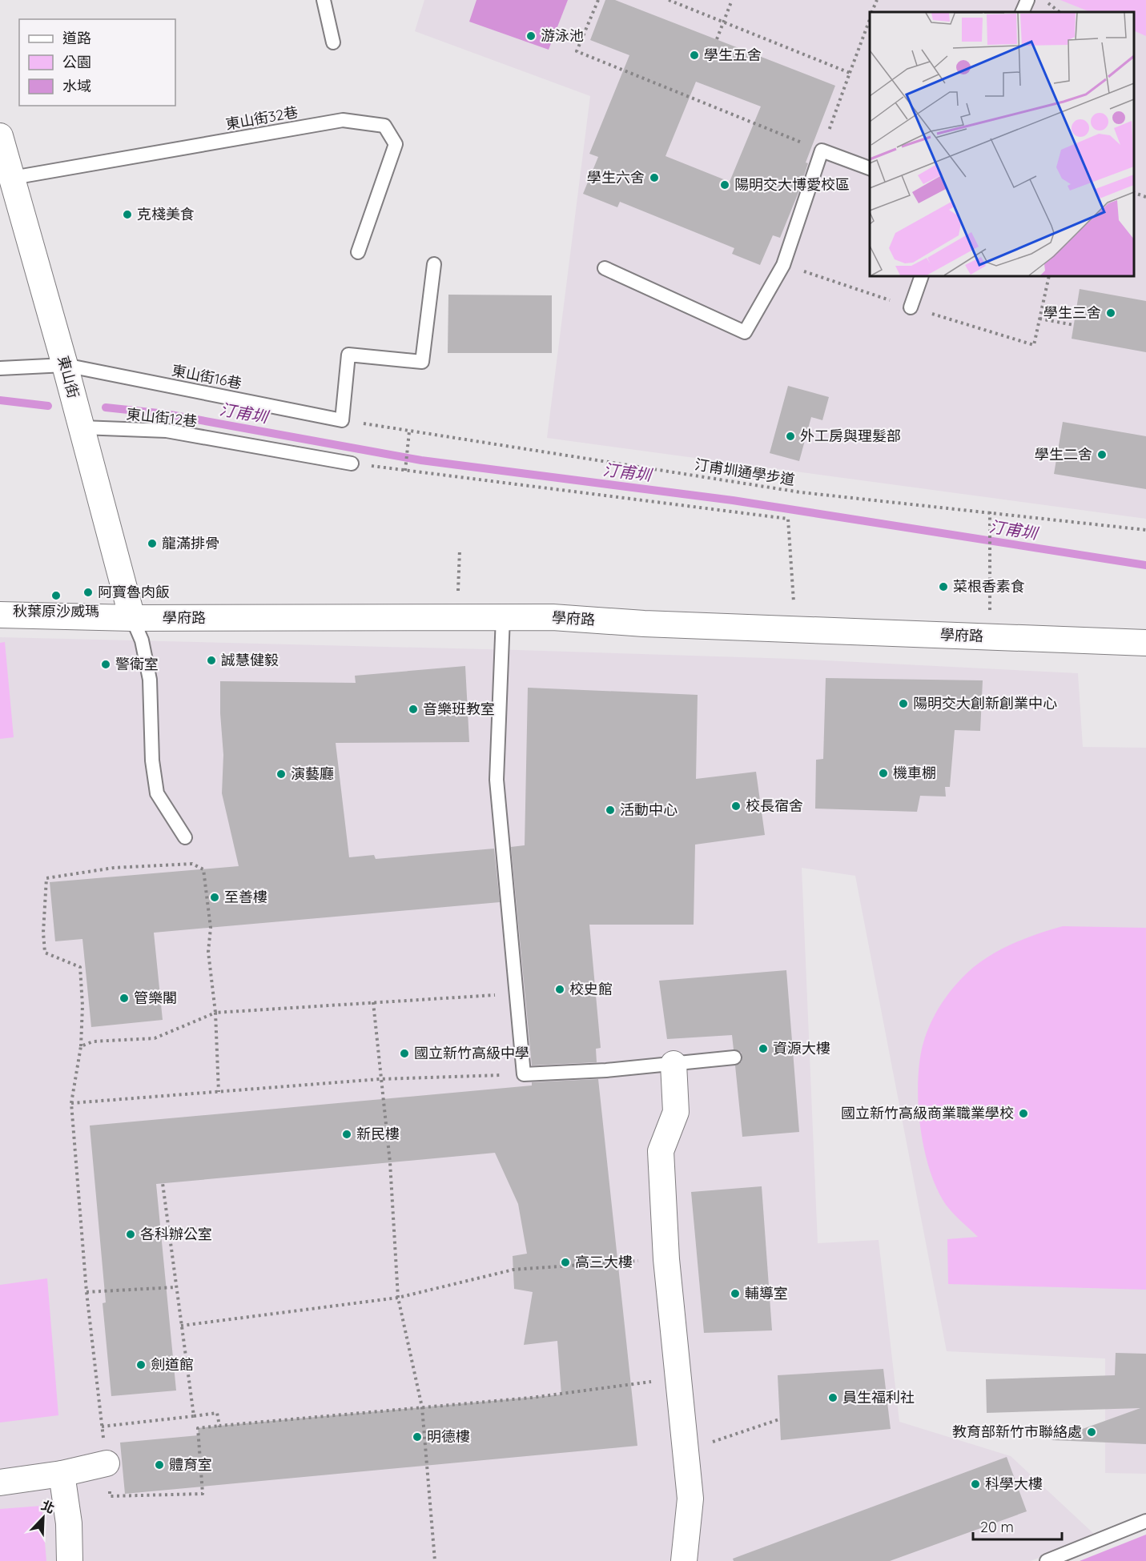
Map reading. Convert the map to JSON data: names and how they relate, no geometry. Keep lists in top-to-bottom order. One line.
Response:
{"streets":{"street":["東山街","學府路"],"lane":["東山街32巷","東山街16巷","東山街12巷"],"path":["汀甫圳通學步道"]},"crossings":[["東山街32巷","東山街"],["東山街","東山街16巷"],["東山街","東山街12巷"],["東山街","學府路"],["東山街16巷","汀甫圳通學步道"]],"water":["汀甫圳"],"places":["游泳池","學生五舍","學生六舍","陽明交大博愛校區","克棧美食","學生三舍","外工房與理髮部","學生二舍","龍滿排骨","菜根香素食","阿寶魯肉飯","秋葉原沙威瑪","誠慧健毅","警衛室","陽明交大創新創業中心","音樂班教室","機車棚","演藝廳","校長宿舍","活動中心","至善樓","校史館","管樂閣","資源大樓","國立新竹高級中學","國立新竹高級商業職業學校","新民樓","各科辦公室","高三大樓","輔導室","劍道館","員生福利社","教育部新竹市聯絡處","明德樓","體育室","科學大樓"],"legend":["道路","公園","水域"],"scale_bar":"20 m","north":"top right"}
